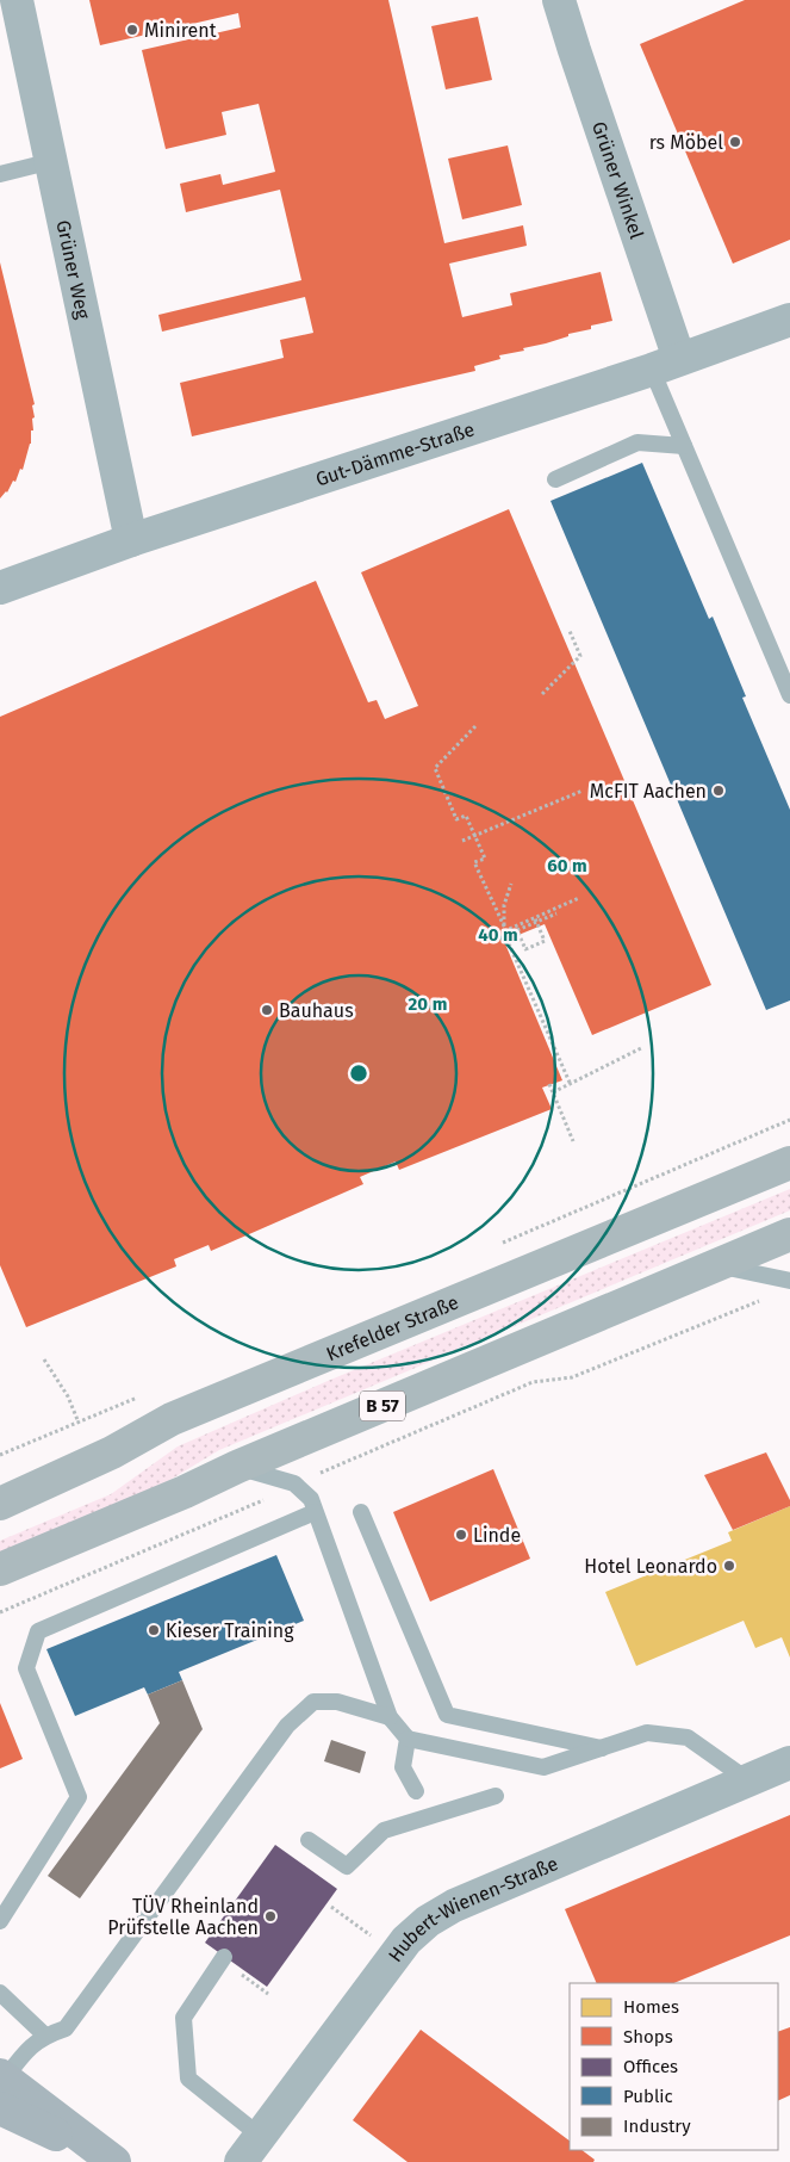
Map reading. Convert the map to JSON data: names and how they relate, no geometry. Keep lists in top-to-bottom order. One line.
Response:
{"streets":{"main road":["Krefelder Straße","B 57"],"street":["Grüner Winkel","Grüner Weg","Gut-Dämme-Straße","Hubert-Wienen-Straße"]},"crossings":[["Grüner Winkel","Gut-Dämme-Straße"],["Grüner Weg","Gut-Dämme-Straße"]],"places":["Minirent","rs Möbel","McFIT Aachen","Bauhaus","Linde","Hotel Leonardo","Kieser Training","TÜV Rheinland Prüfstelle Aachen"],"legend":["Homes","Shops","Offices","Public","Industry"],"rings":["60 m","40 m","20 m"]}
